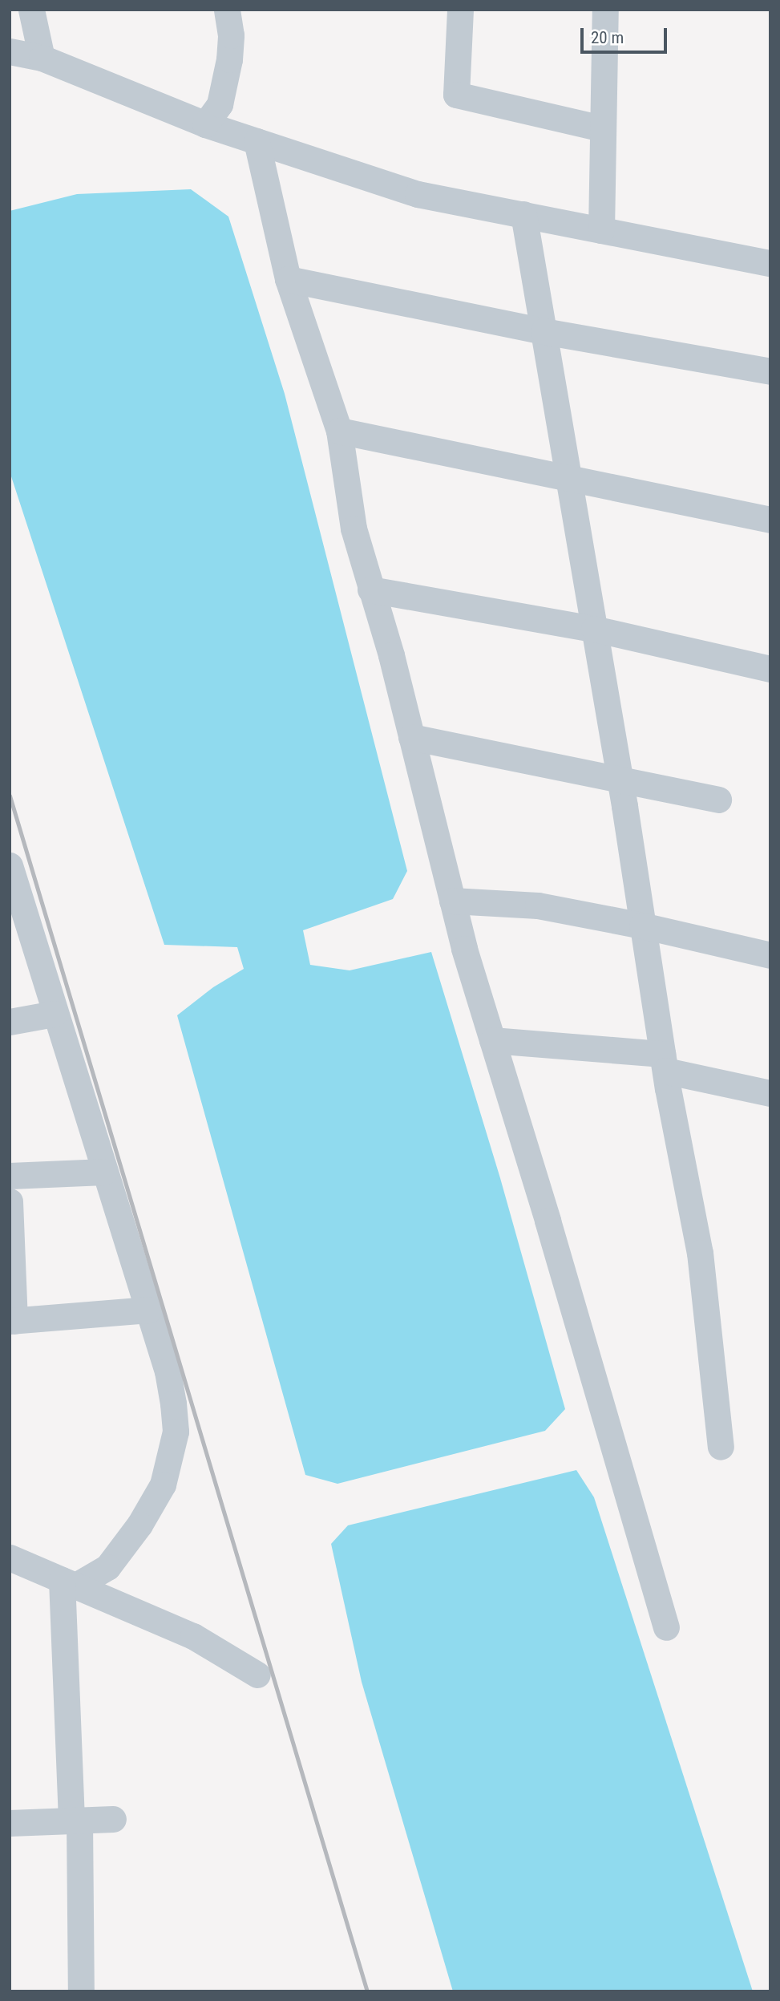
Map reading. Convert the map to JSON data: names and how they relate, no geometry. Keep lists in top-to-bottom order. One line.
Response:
{"scale_bar":"20 m"}
